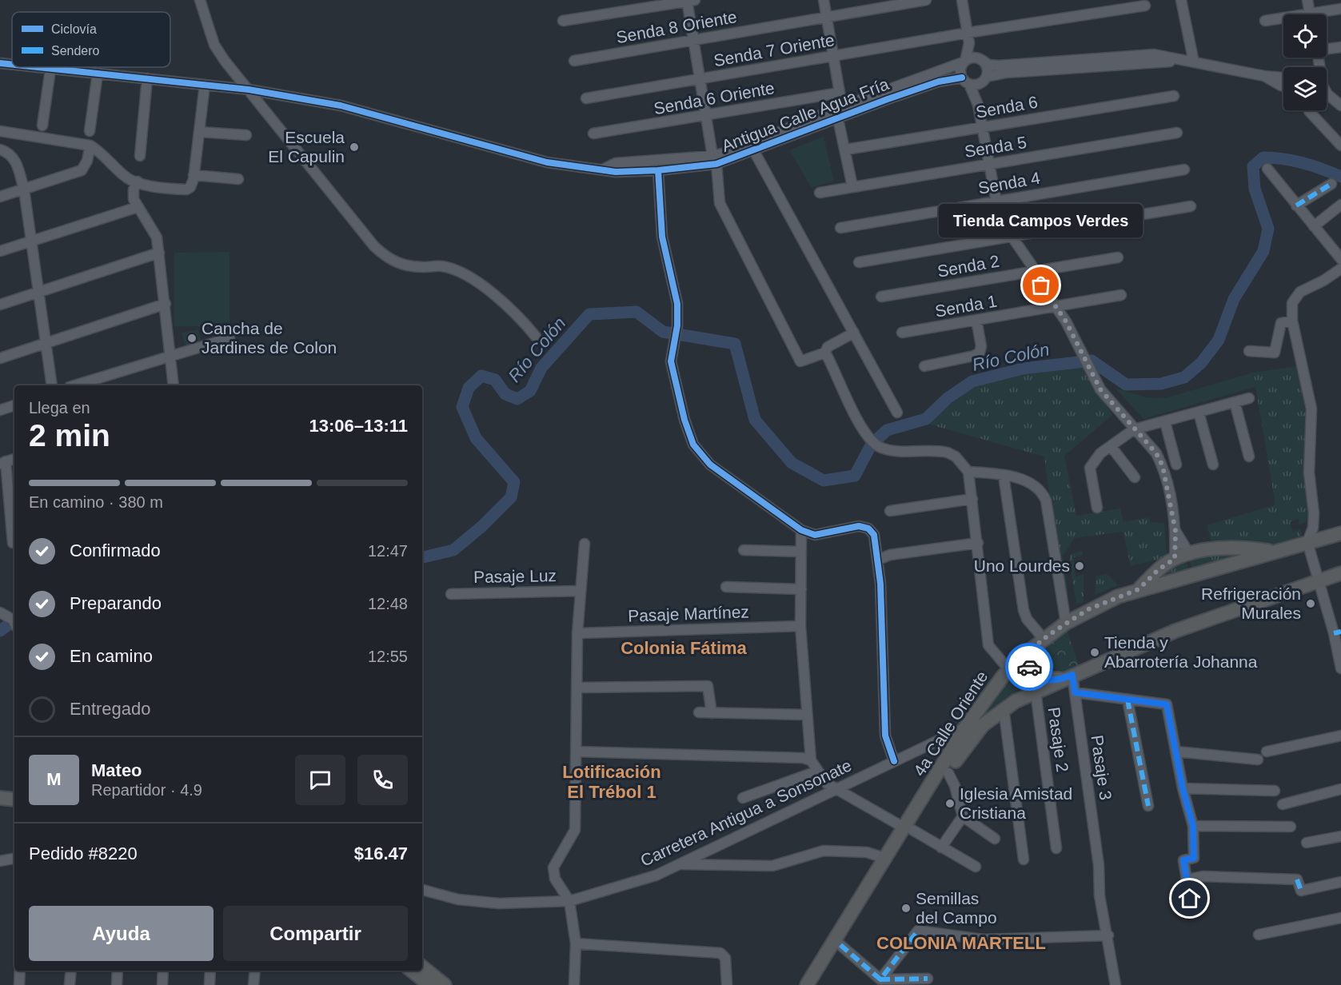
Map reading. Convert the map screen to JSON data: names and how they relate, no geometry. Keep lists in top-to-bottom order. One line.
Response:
{"streets":{"highway":["4a Calle Oriente"],"street":["Senda 8 Oriente","Senda 7 Oriente","Senda 6 Oriente","Senda 6","Antigua Calle Agua Fría","Senda 5","Senda 4","Senda 2","Senda 1","Pasaje Luz","Pasaje Martínez","Pasaje 2","Pasaje 3","Carretera Antigua a Sonsonate"]},"crossings":[["4a Calle Oriente","Pasaje 2"],["4a Calle Oriente","Pasaje 3"],["4a Calle Oriente","Carretera Antigua a Sonsonate"]],"districts":["Colonia Fátima","Lotificación El Trébol 1","COLONIA MARTELL"],"water":["Río Colón"],"places":["Escuela El Capulin","Tienda Campos Verdes","Cancha de Jardines de Colon","Uno Lourdes","Refrigeración Murales","Tienda y Abarrotería Johanna","Iglesia Amistad Cristiana","Semillas del Campo"],"legend":["Ciclovía","Sendero"],"page":{"bubble":"Tienda Campos Verdes","heading":["2 min","Llega en","13:06–13:11"],"panel":["Mateo","Repartidor · 4.9","Pedido #8220","$16.47"],"bar":"En camino · 380 m","list":[["Confirmado","12:47"],["Preparando","12:48"],["En camino","12:55"],"Entregado"],"round":"M","buttons":["Ayuda","Compartir"]}}
